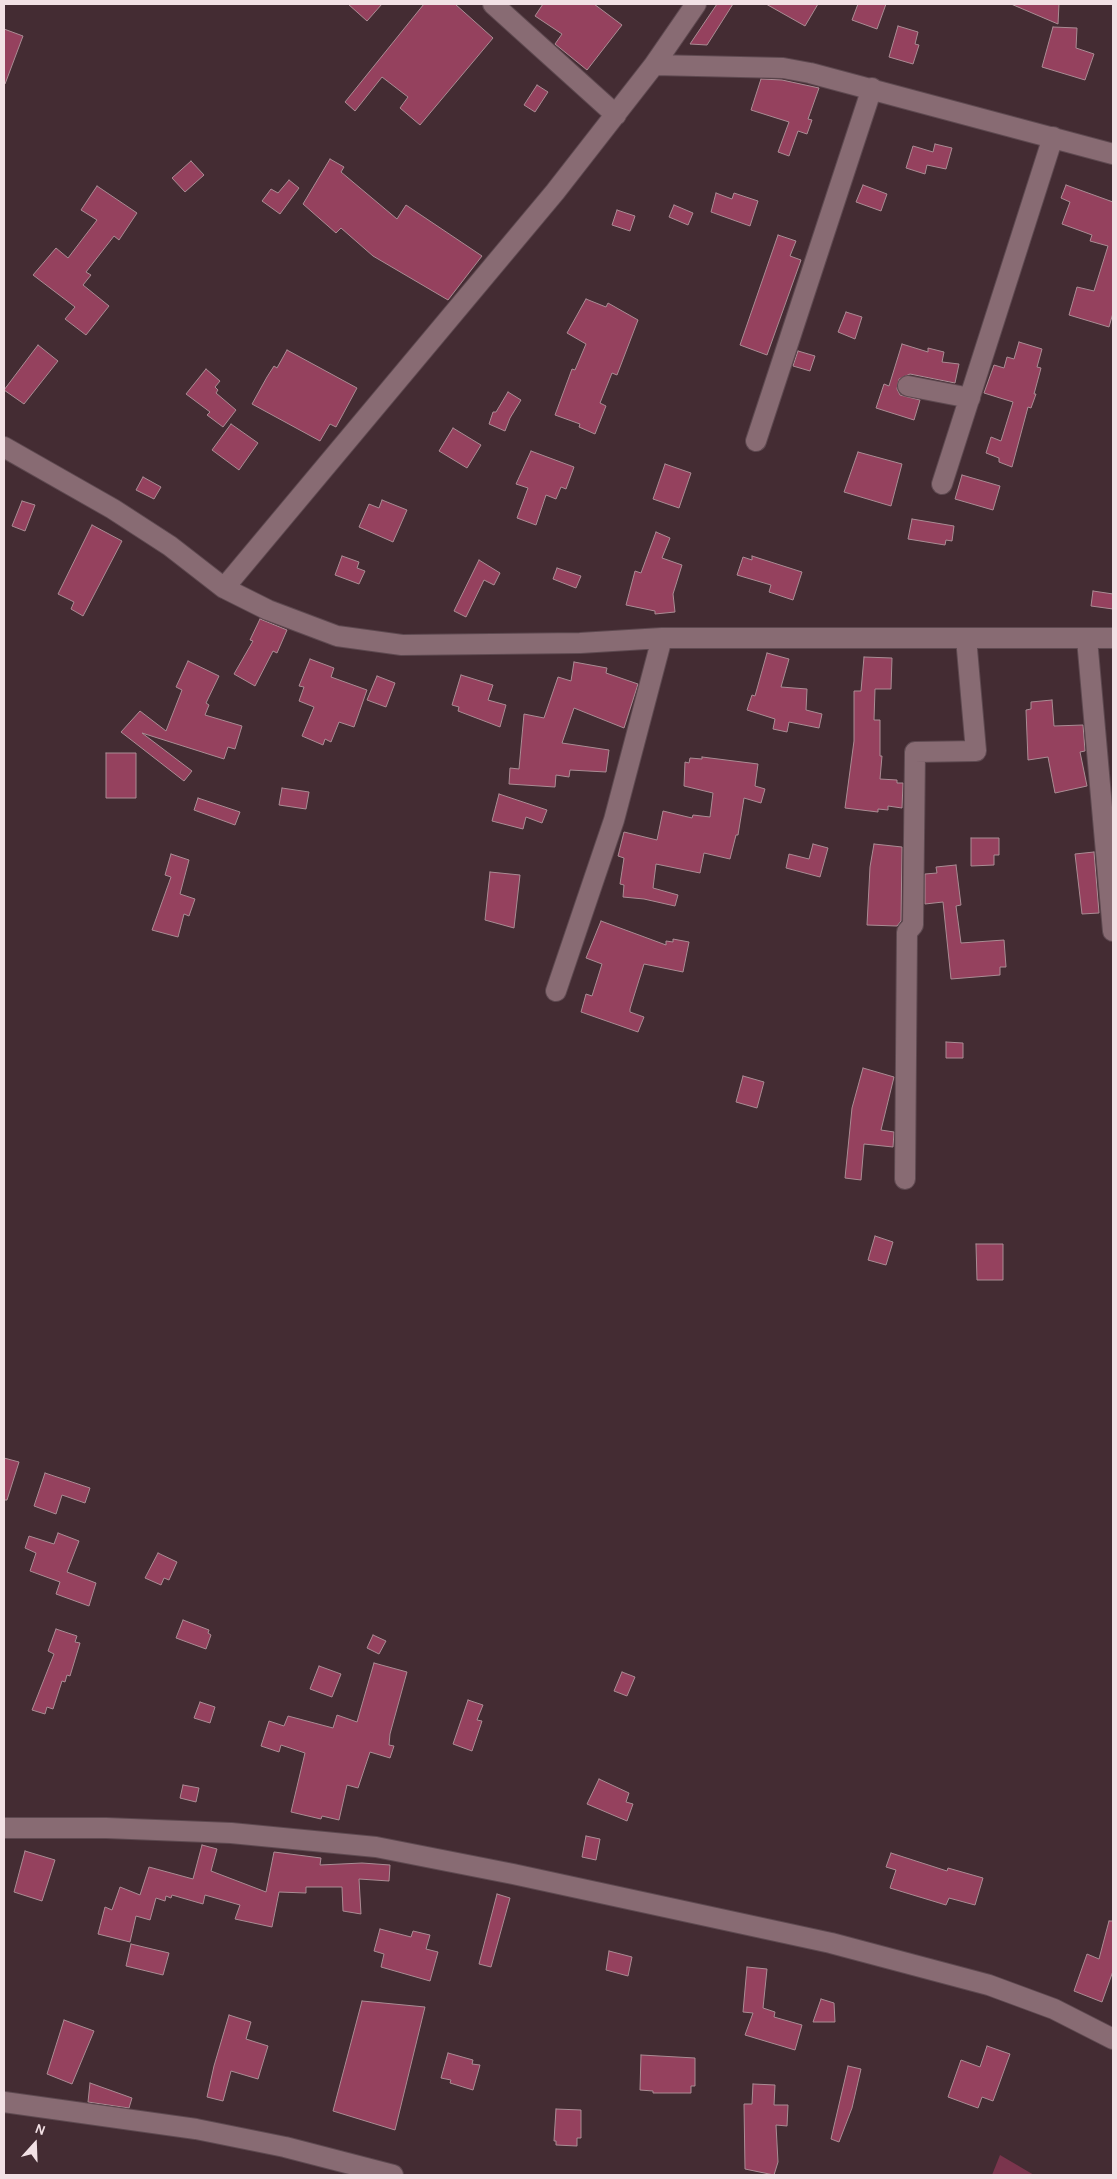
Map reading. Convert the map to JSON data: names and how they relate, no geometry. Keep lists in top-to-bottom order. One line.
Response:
{"north":"top"}
